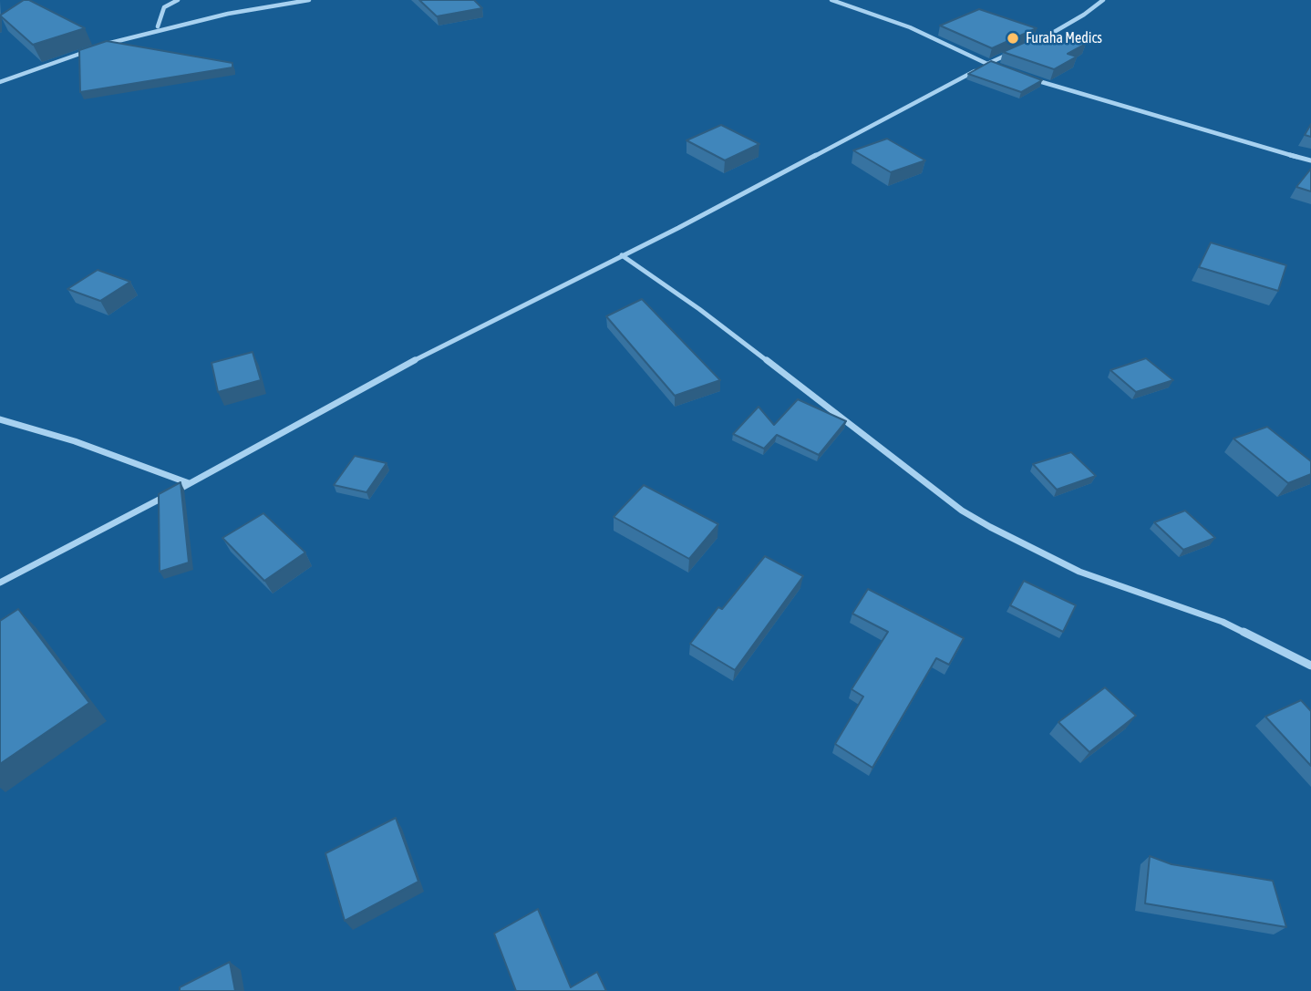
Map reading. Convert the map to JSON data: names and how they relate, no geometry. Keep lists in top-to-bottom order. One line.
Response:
{"places":["Furaha Medics"]}
